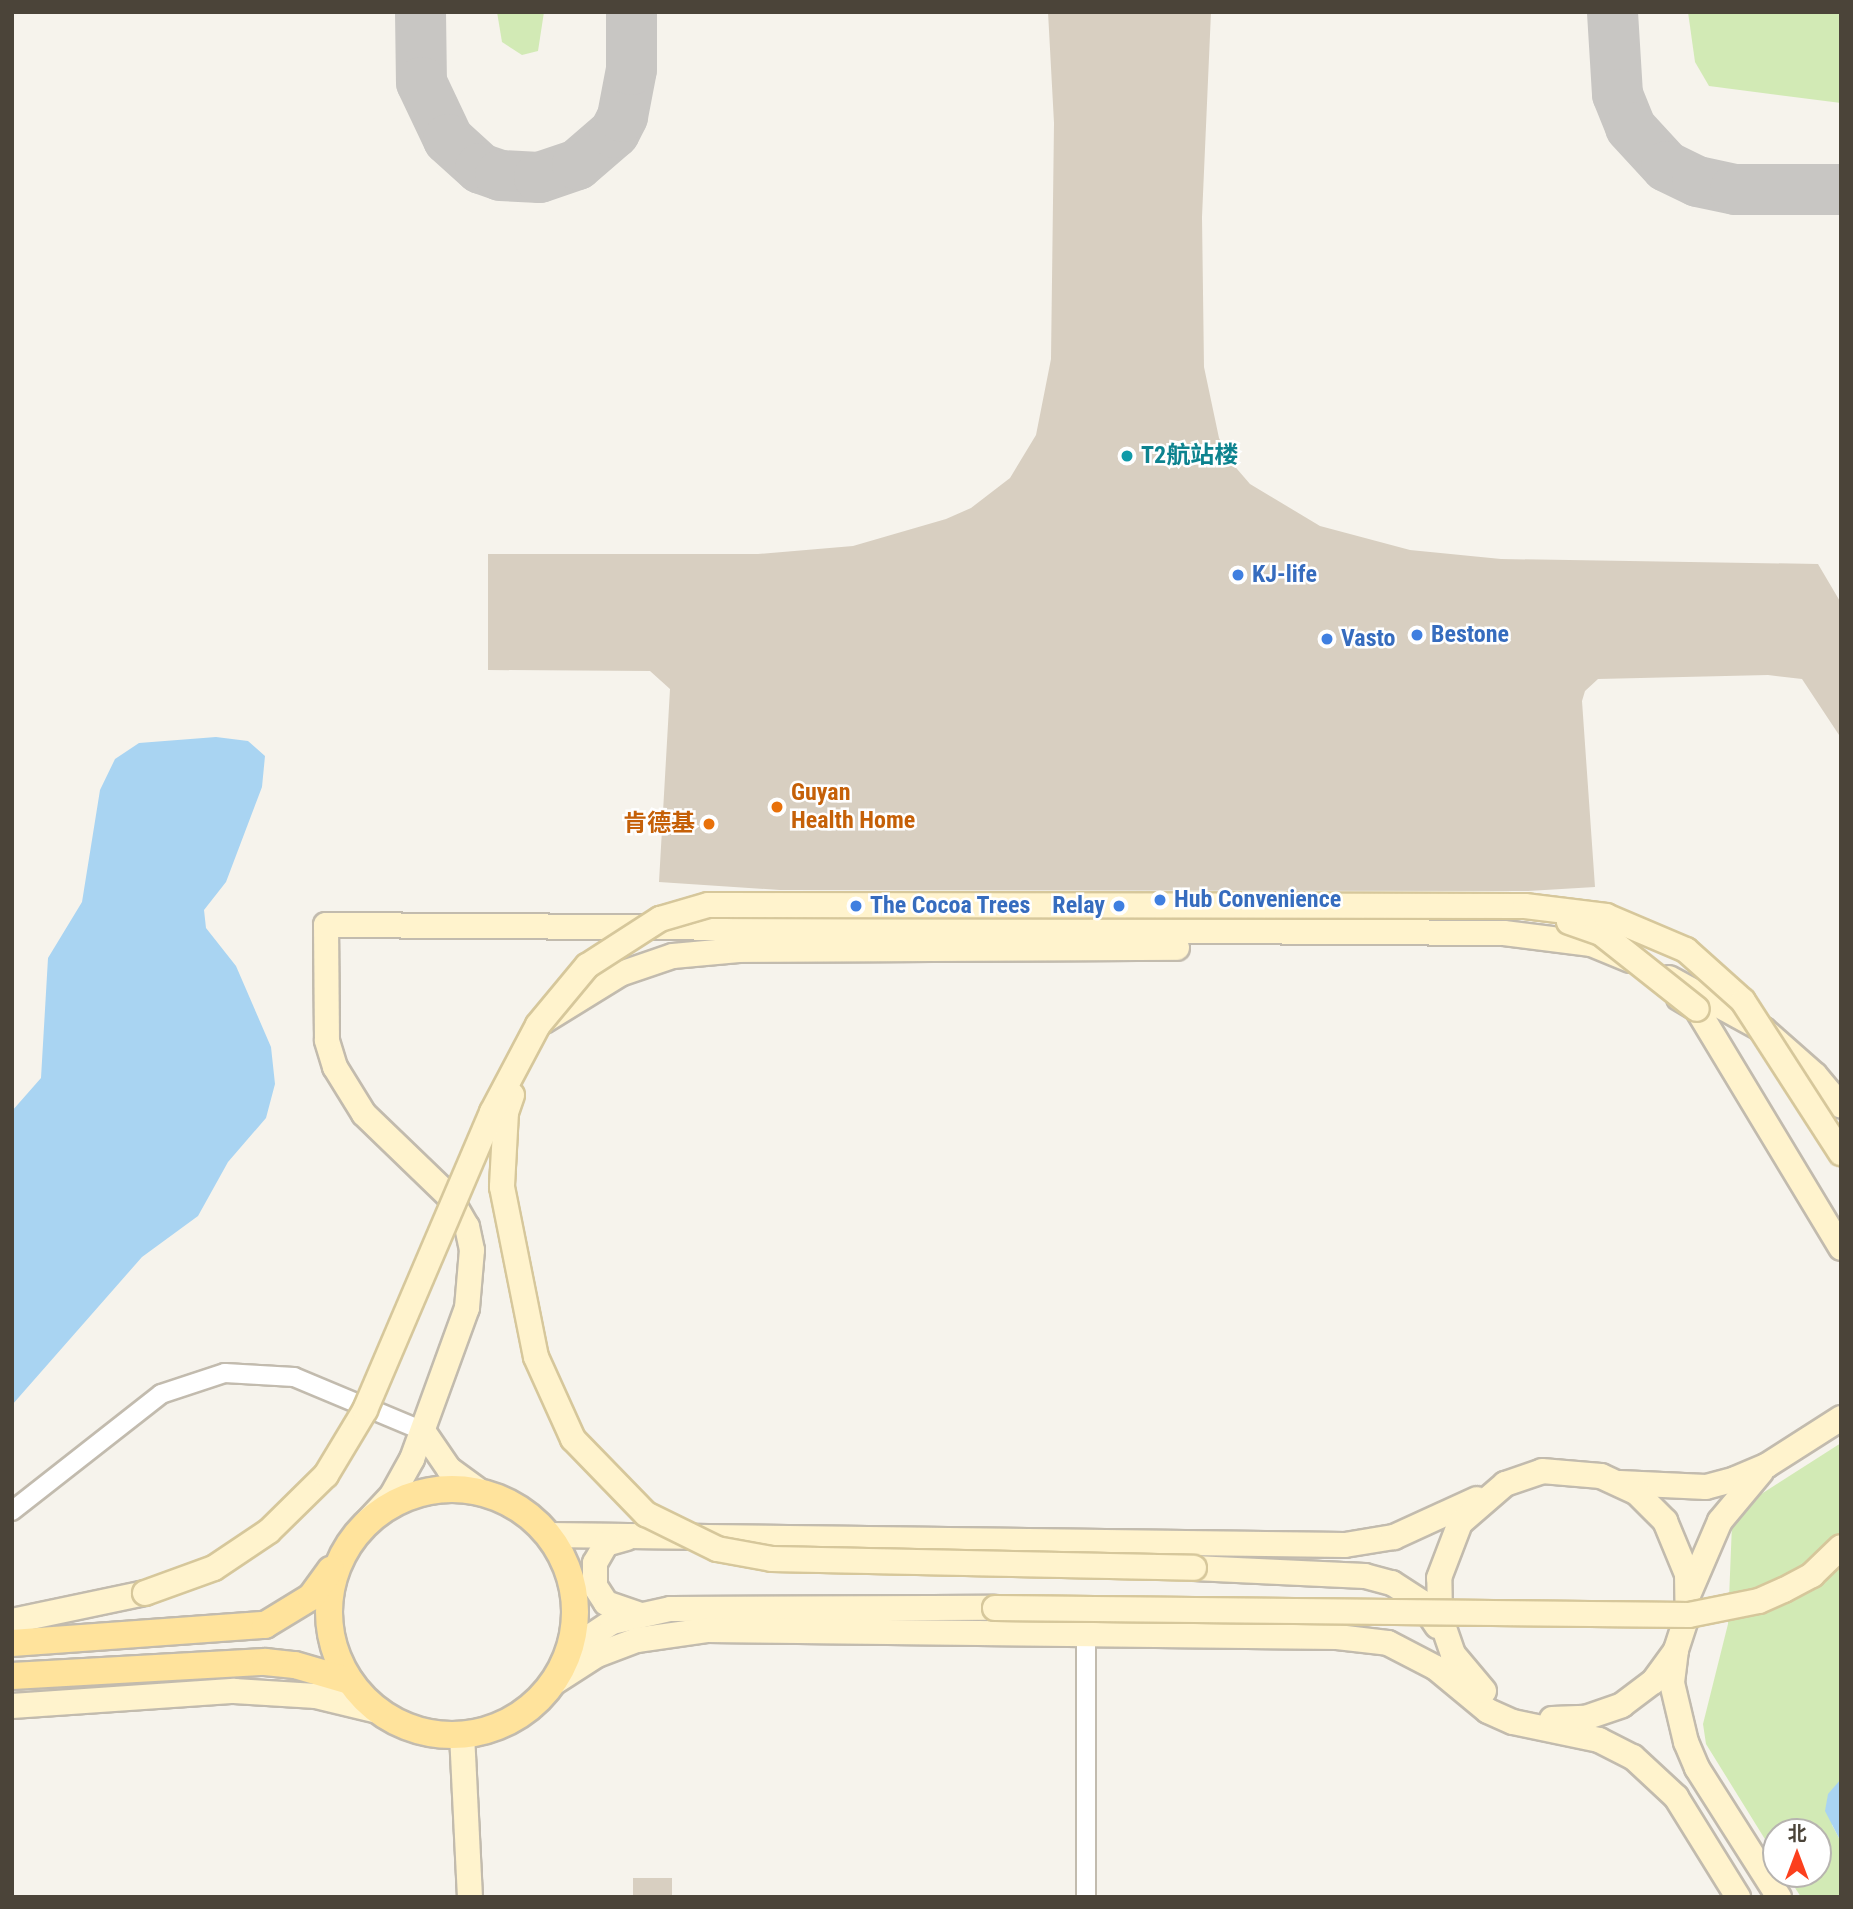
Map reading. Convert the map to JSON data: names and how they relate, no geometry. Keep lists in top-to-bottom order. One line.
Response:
{"places":["T2航站楼","KJ-life","Bestone","Vasto","Guyan Health Home","肯德基","Hub Convenience","The Cocoa Trees","Relay"],"north":"top"}
